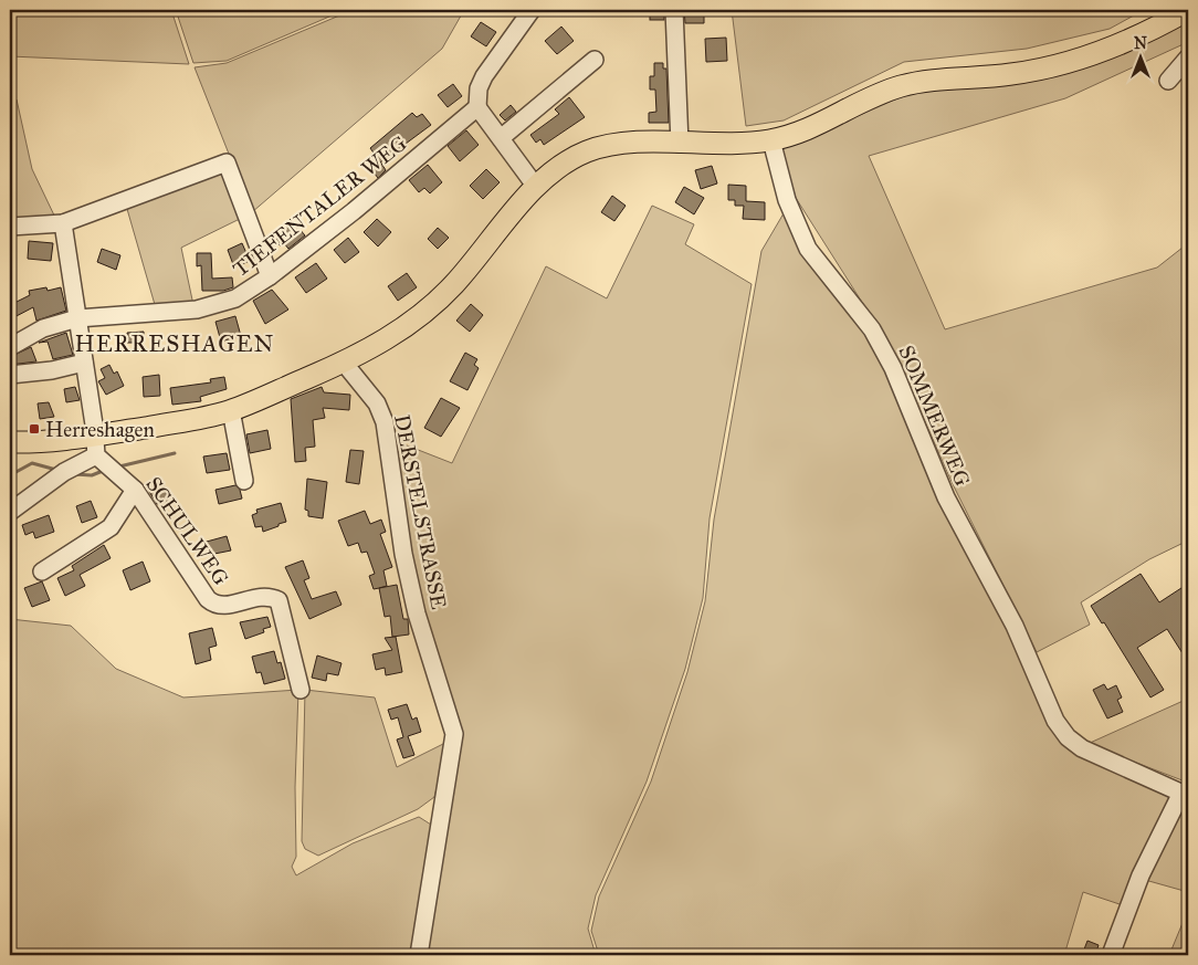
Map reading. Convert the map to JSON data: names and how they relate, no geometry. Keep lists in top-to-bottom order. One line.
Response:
{"streets":{"street":["TIEFENTALER WEG","SOMMERWEG","DERSTELSTRASSE","SCHULWEG"]},"districts":["HERRESHAGEN"],"places":{"transit":["Herreshagen"]},"north":"top"}
